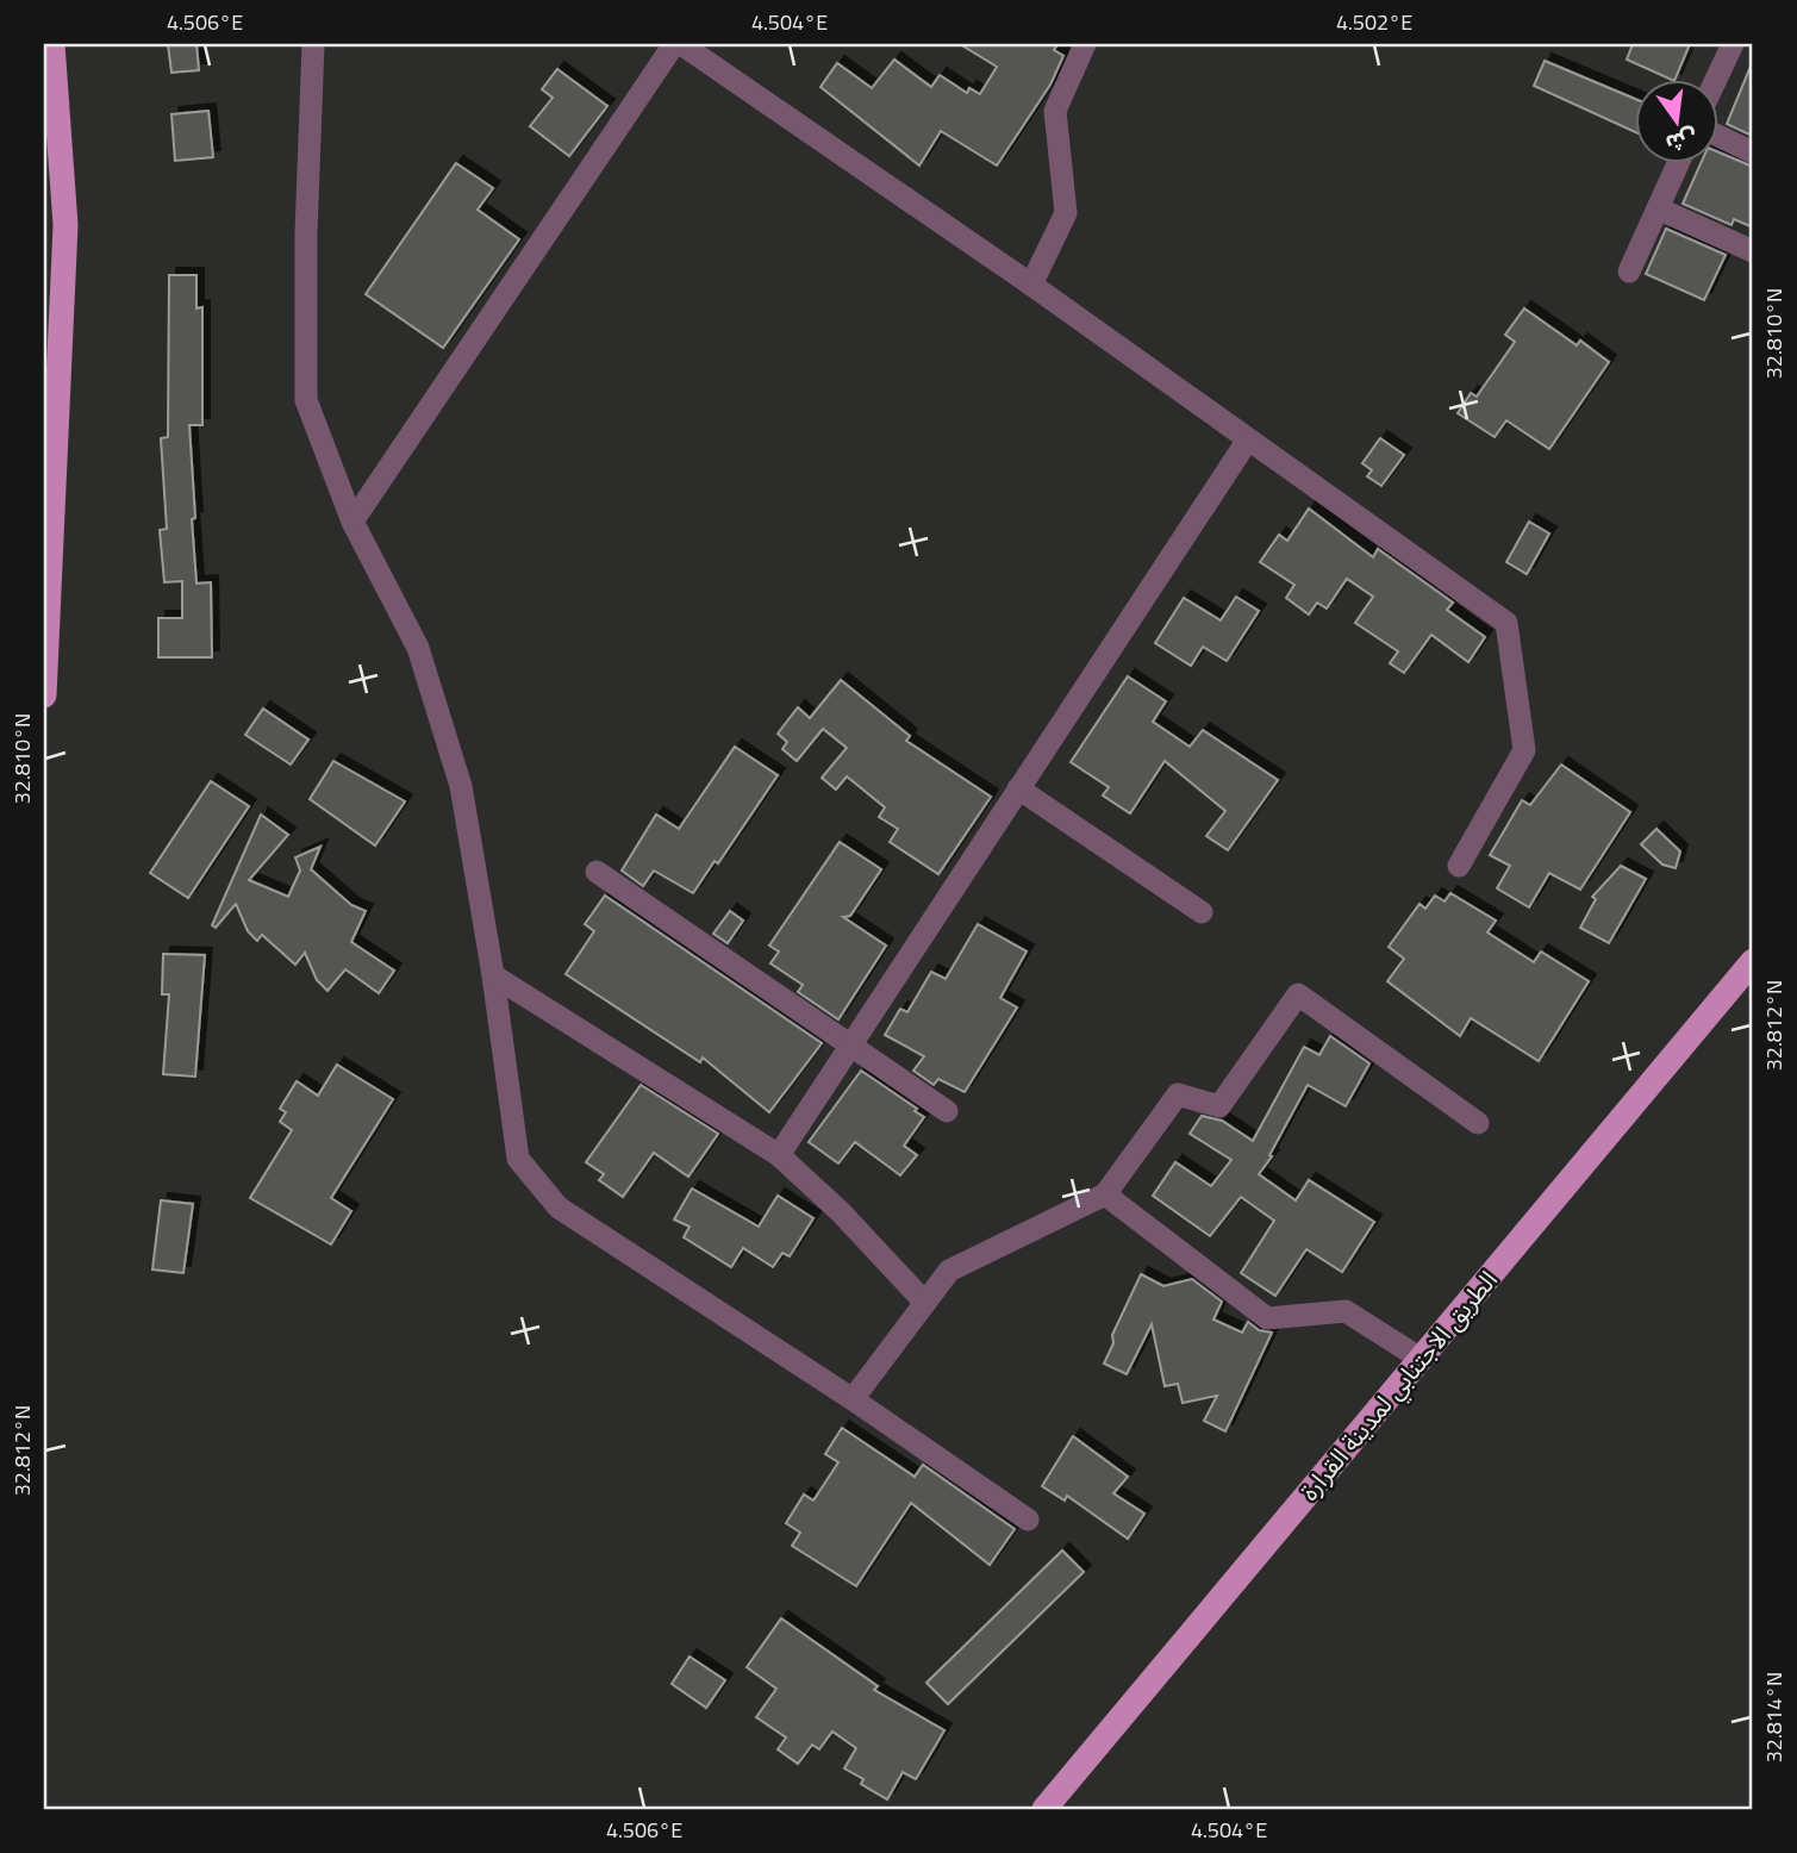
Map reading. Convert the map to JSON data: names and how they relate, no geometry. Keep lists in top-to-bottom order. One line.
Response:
{"streets":{"main road":["الطريق الاجتنابي لمدينة القرارة"]},"north":"bottom","coordinates":["4.506°E","4.504°E","4.502°E","32.810°N","32.812°N","32.814°N"]}
